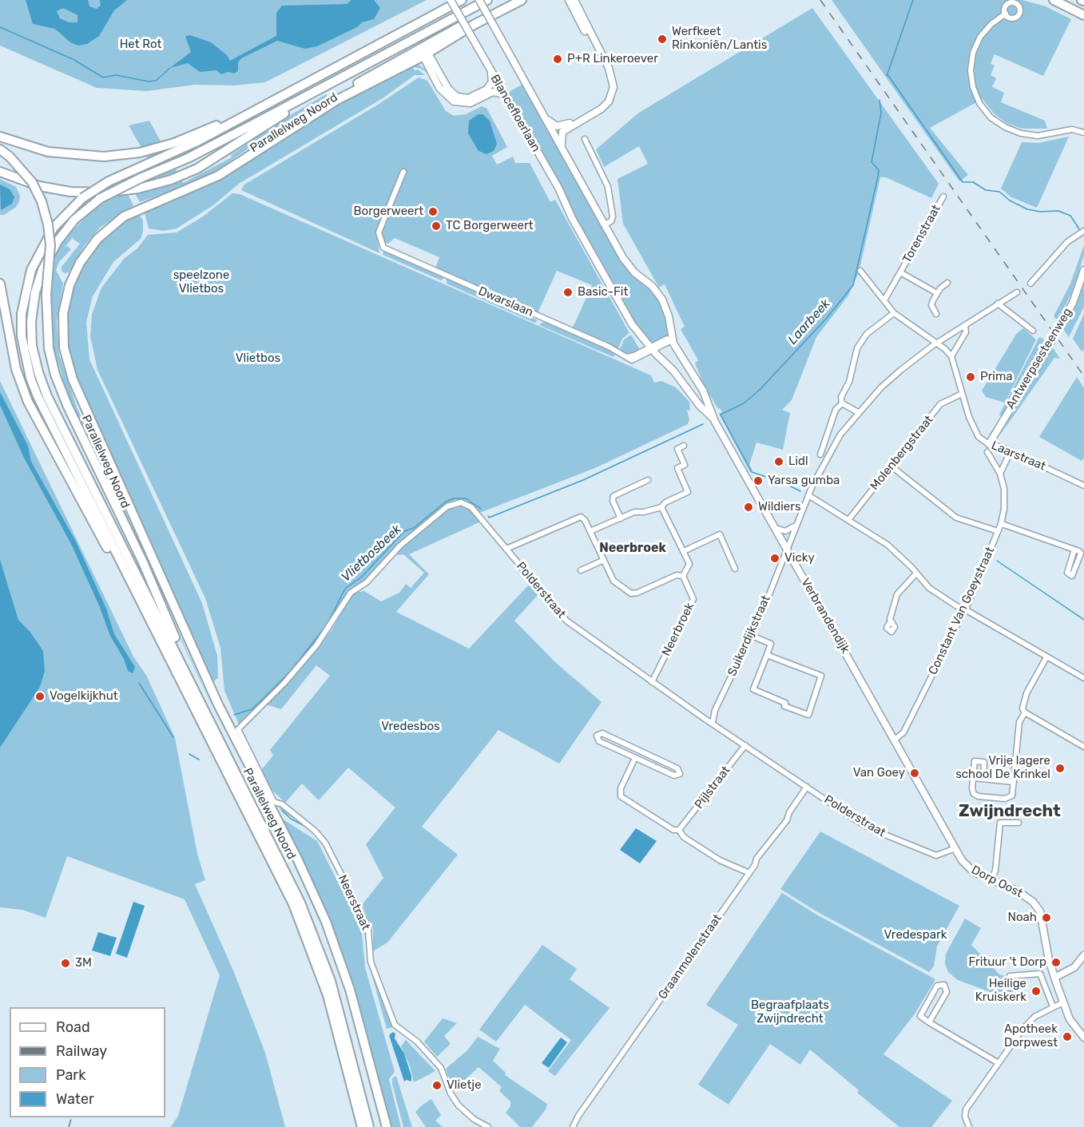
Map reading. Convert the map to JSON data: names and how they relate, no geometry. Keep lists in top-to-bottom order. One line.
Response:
{"streets":{"highway":["Parallelweg Noord"],"main road":["Blancefloerlaan","Antwerpsesteenweg","Verbrandendijk","Dorp Oost"],"street":["Torenstraat","Dwarslaan","Molenbergstraat","Laarstraat","Polderstraat","Constant Van Goeystraat","Neerbroek","Suikerdijkstraat","Pijlstraat","Neerstraat","Graanmolenstraat"]},"crossings":[["Blancefloerlaan","Verbrandendijk"],["Antwerpsesteenweg","Laarstraat"],["Antwerpsesteenweg","Constant Van Goeystraat"],["Molenbergstraat","Laarstraat"],["Laarstraat","Constant Van Goeystraat"],["Polderstraat","Neerbroek"],["Polderstraat","Suikerdijkstraat"],["Polderstraat","Pijlstraat"],["Polderstraat","Dorp Oost"],["Polderstraat","Neerstraat"],["Polderstraat","Graanmolenstraat"],["Constant Van Goeystraat","Verbrandendijk"],["Constant Van Goeystraat","Dorp Oost"],["Verbrandendijk","Suikerdijkstraat"],["Verbrandendijk","Dorp Oost"]],"districts":["Neerbroek","Zwijndrecht"],"water":["Laarbeek","Vlietbosbeek"],"parks":["Het Rot","speelzone Vlietbos","Vlietbos","Vredesbos","Vredespark","Begraafplaats Zwijndrecht"],"places":["Werfkeet Rinkoniên/Lantis","P+R Linkeroever","Borgerweert","TC Borgerweert","Basic-Fit","Prima","Lidl","Yarsa gumba","Wildiers","Vicky","Vogelkijkhut","Vrije lagere school De Krinkel","Van Goey","Noah","Frituur 't Dorp","3M","Heilige Kruiskerk","Apotheek Dorpwest","Vlietje"],"legend":["Road","Railway","Park","Water"]}
